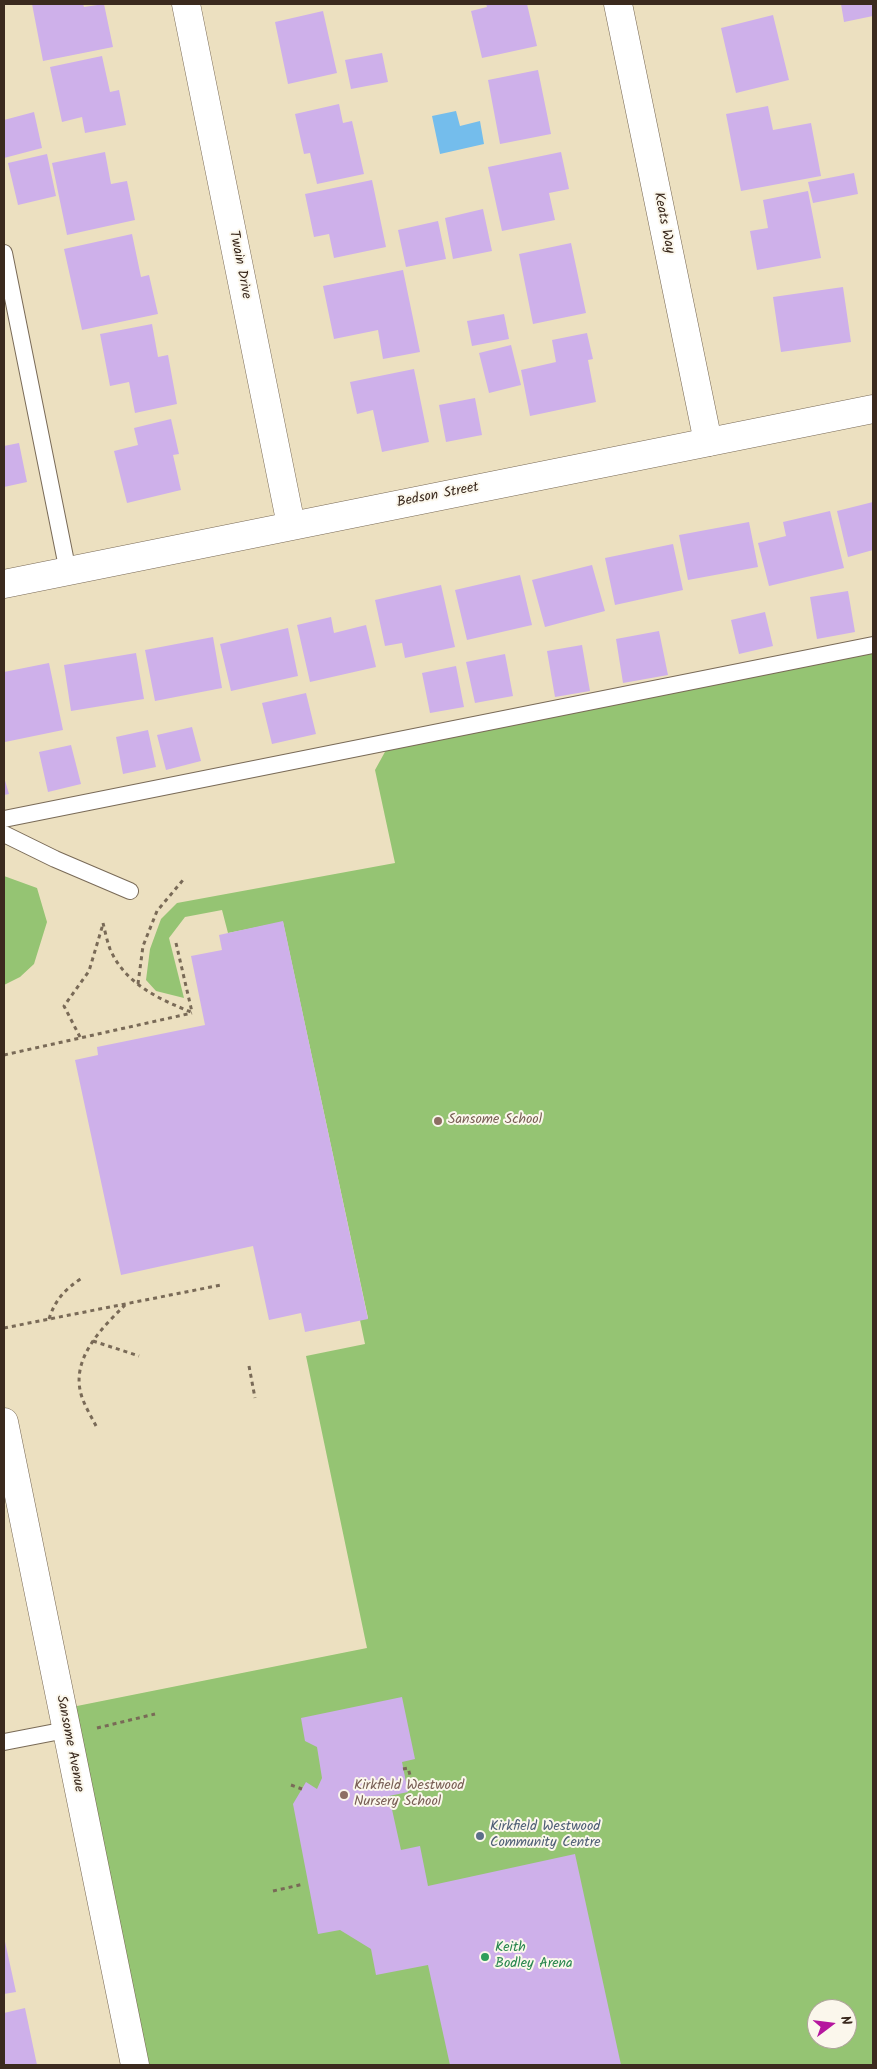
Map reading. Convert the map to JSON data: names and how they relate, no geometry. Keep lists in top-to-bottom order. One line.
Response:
{"streets":{"street":["Keats Way","Twain Drive","Bedson Street","Sansome Avenue"]},"crossings":[["Keats Way","Bedson Street"],["Twain Drive","Bedson Street"]],"places":["Sansome School","Kirkfield Westwood Nursery School","Kirkfield Westwood Community Centre","Keith Bodley Arena"],"north":"right"}
